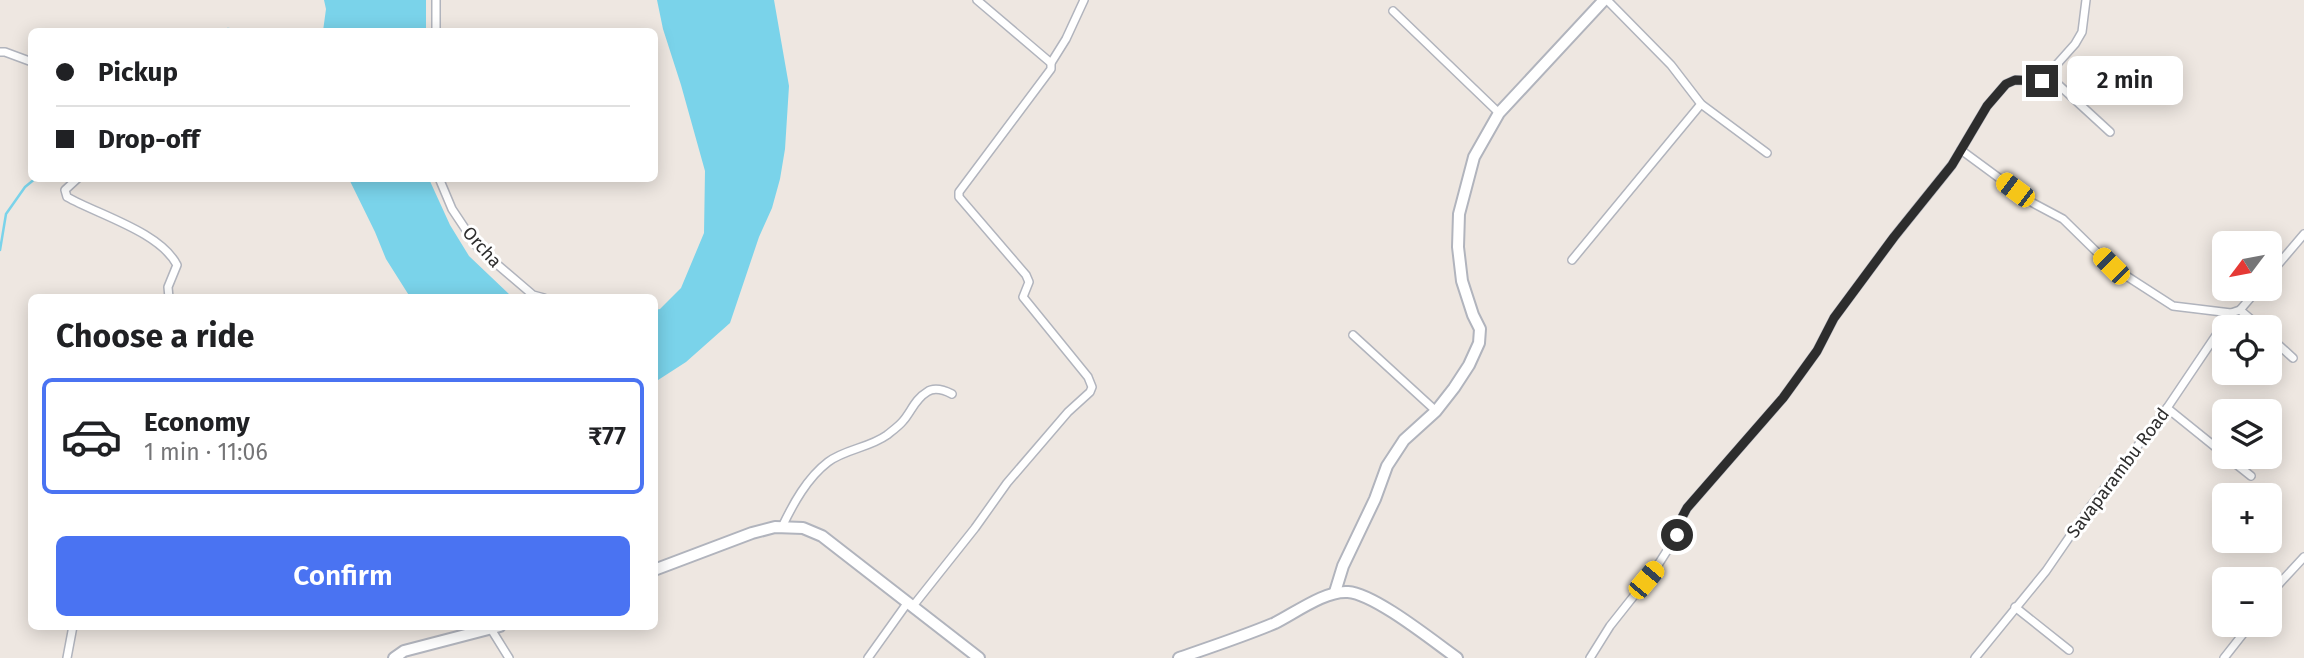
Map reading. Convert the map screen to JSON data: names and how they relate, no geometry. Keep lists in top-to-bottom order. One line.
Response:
{"streets":{"street":["Orcha","Savaparambu Road"]},"north":"bottom left","page":{"banner":["Pickup","Drop-off"],"bubble":"2 min","map_buttons":["+","−"],"heading":"Choose a ride","list":[{"name":"Economy","note":"1 min · 11:06","value":"₹77"}],"buttons":"Confirm"}}
